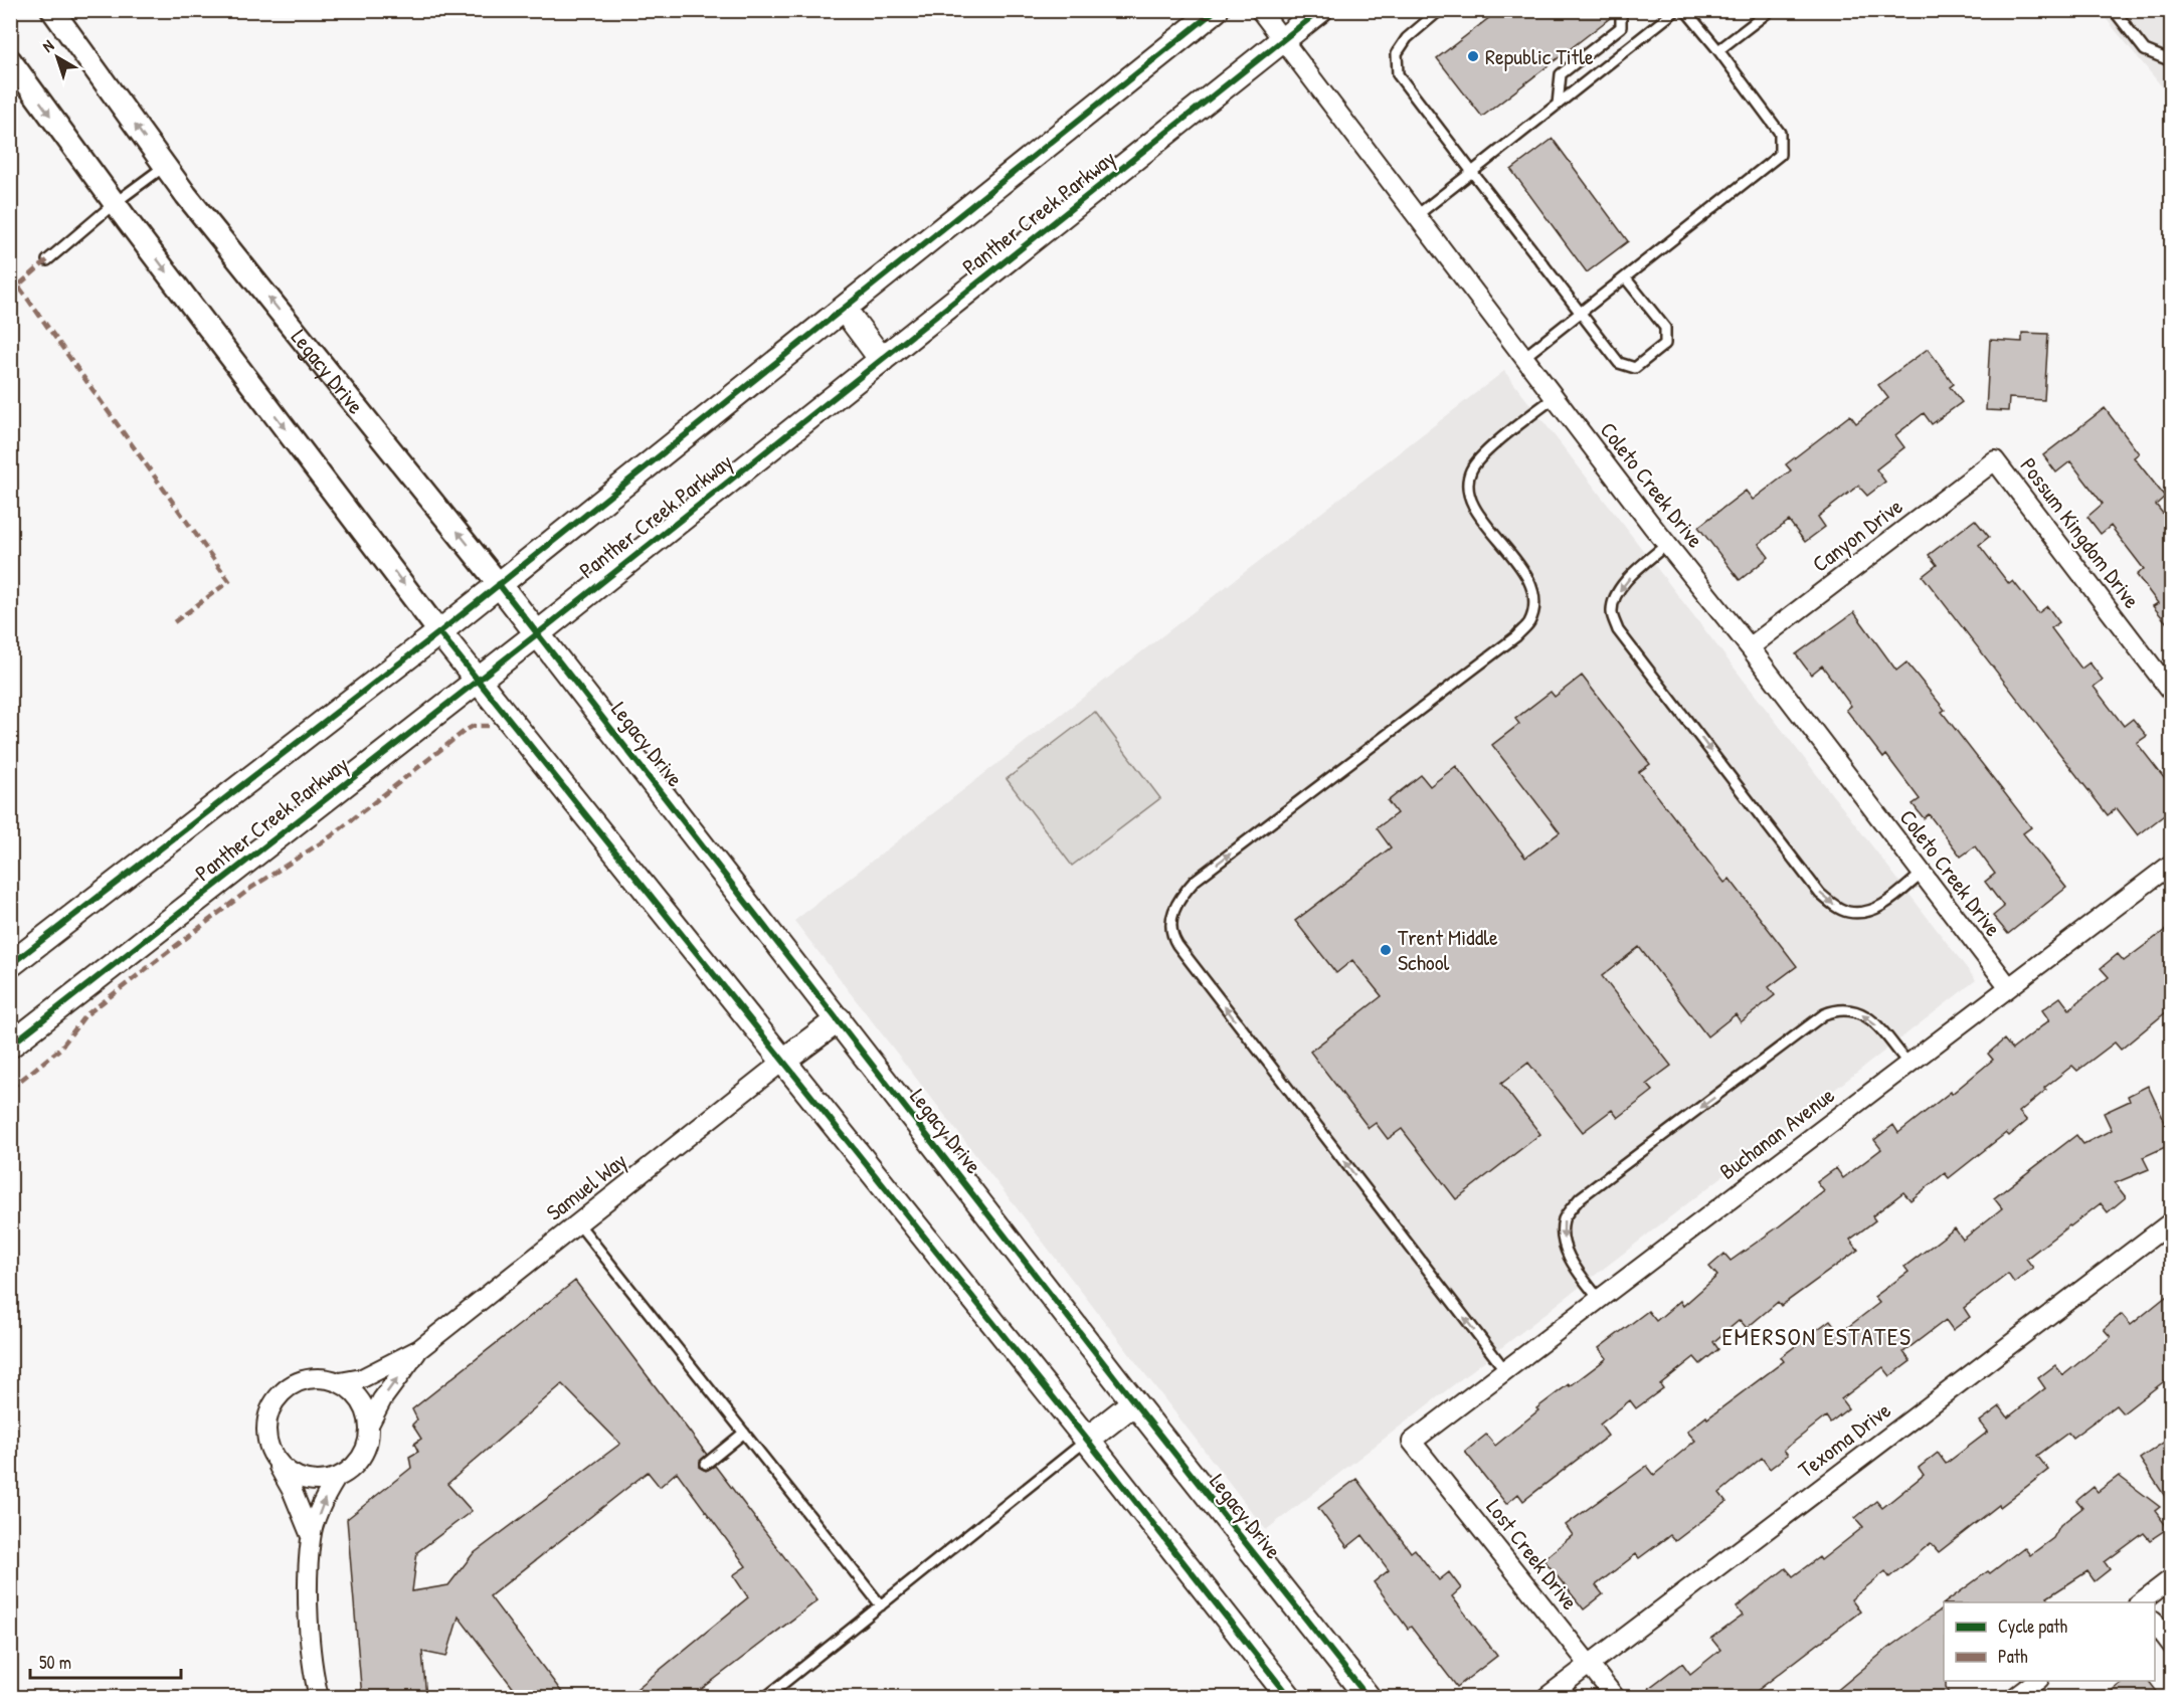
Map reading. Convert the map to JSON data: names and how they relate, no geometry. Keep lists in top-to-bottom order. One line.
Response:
{"streets":{"main road":["Panther Creek Parkway","Legacy Drive"],"street":["Coleto Creek Drive","Possum Kingdom Drive","Canyon Drive","Buchanan Avenue","Samuel Way","Texoma Drive","Lost Creek Drive"]},"crossings":[["Panther Creek Parkway","Legacy Drive"],["Panther Creek Parkway","Coleto Creek Drive"],["Coleto Creek Drive","Canyon Drive"],["Coleto Creek Drive","Buchanan Avenue"],["Possum Kingdom Drive","Canyon Drive"],["Buchanan Avenue","Lost Creek Drive"],["Texoma Drive","Lost Creek Drive"]],"districts":["EMERSON ESTATES"],"places":["Republic Title","Trent Middle School"],"legend":["Cycle path","Path"],"scale_bar":"50 m","north":"top left"}
